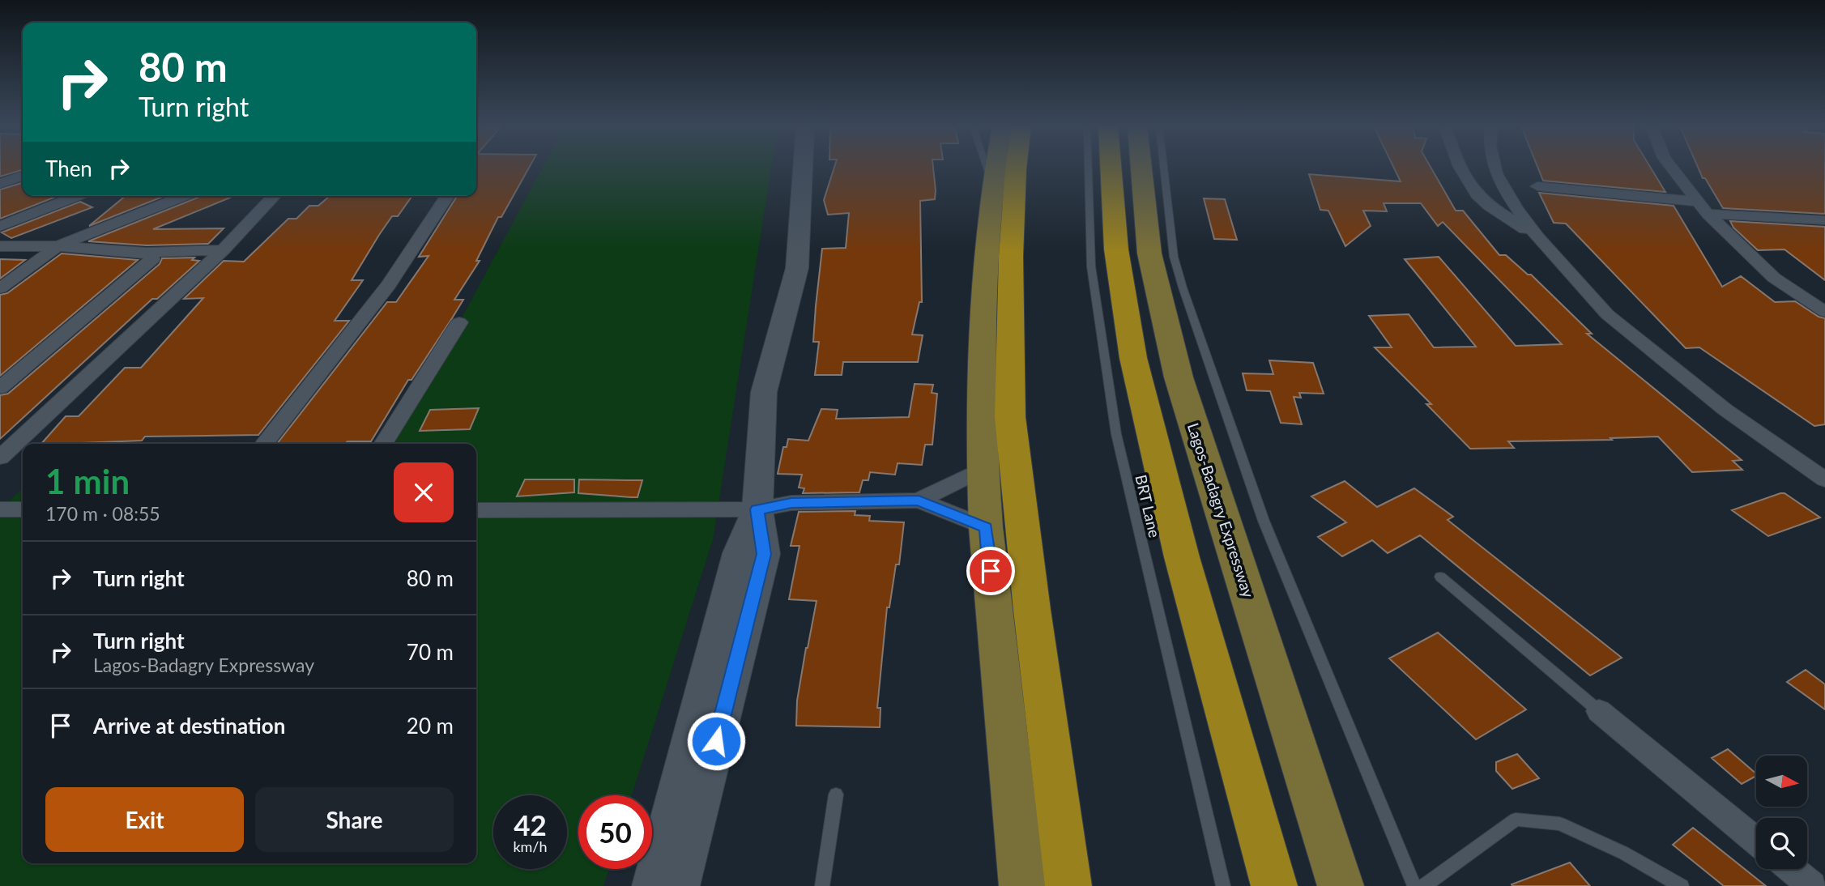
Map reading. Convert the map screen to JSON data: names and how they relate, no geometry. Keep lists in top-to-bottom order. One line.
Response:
{"streets":{"main road":["Lagos-Badagry Expressway"],"lane":["BRT Lane"]},"north":"right","page":{"turn":["80 m","Turn right"],"then":"Then","heading":["1 min","170 m · 08:55"],"list":[{"name":"Turn right","value":"80 m"},{"name":"Turn right","note":"Lagos-Badagry Expressway","value":"70 m"},{"name":"Arrive at destination","value":"20 m"}],"buttons":["Exit","Share"],"speed":"42 km/h","limit":"50"}}
